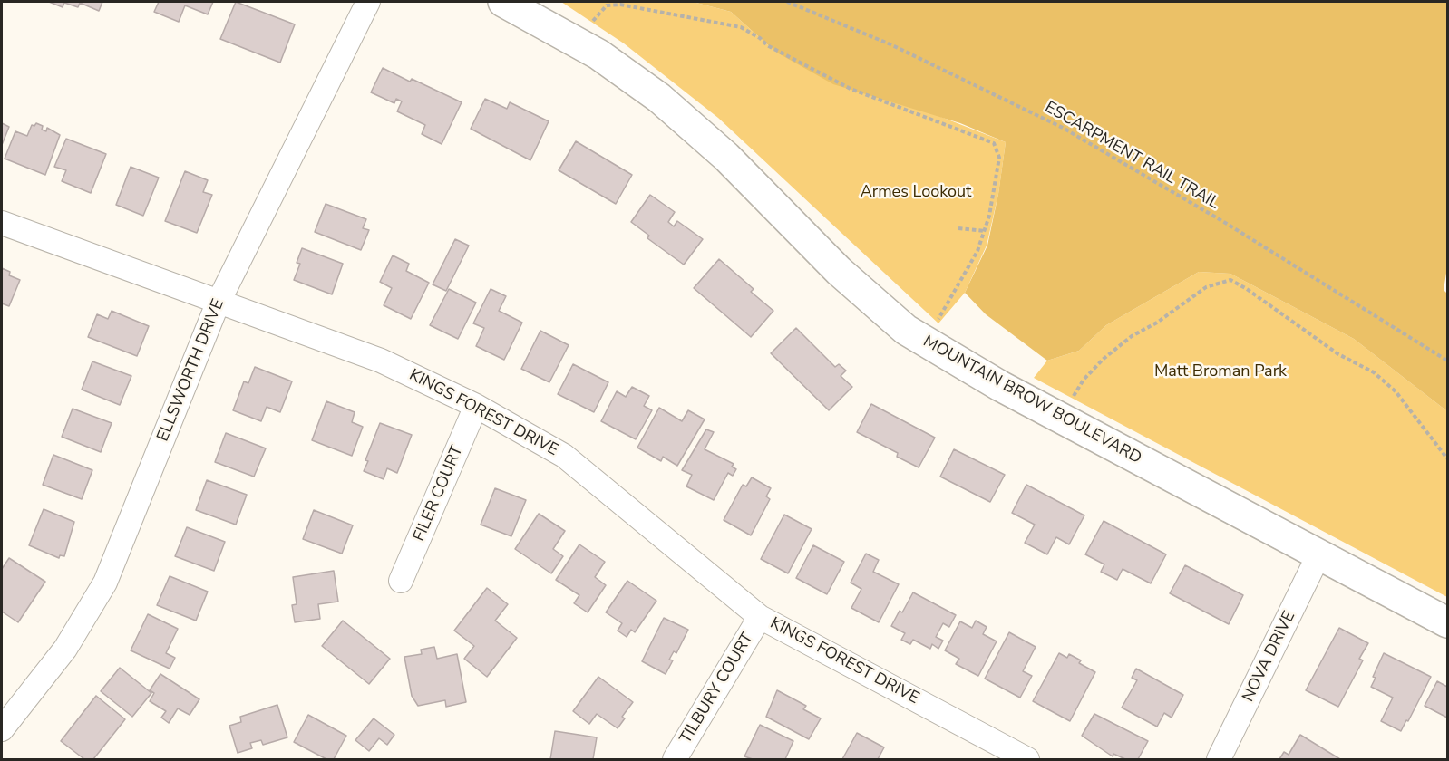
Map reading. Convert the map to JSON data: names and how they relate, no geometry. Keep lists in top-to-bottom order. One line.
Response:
{"streets":{"main road":["MOUNTAIN BROW BOULEVARD"],"street":["ELLSWORTH DRIVE","KINGS FOREST DRIVE","FILER COURT","NOVA DRIVE","TILBURY COURT"],"path":["ESCARPMENT RAIL TRAIL"]},"crossings":[["ELLSWORTH DRIVE","KINGS FOREST DRIVE"],["MOUNTAIN BROW BOULEVARD","NOVA DRIVE"],["KINGS FOREST DRIVE","FILER COURT"],["KINGS FOREST DRIVE","TILBURY COURT"]],"parks":["Armes Lookout","Matt Broman Park"]}
